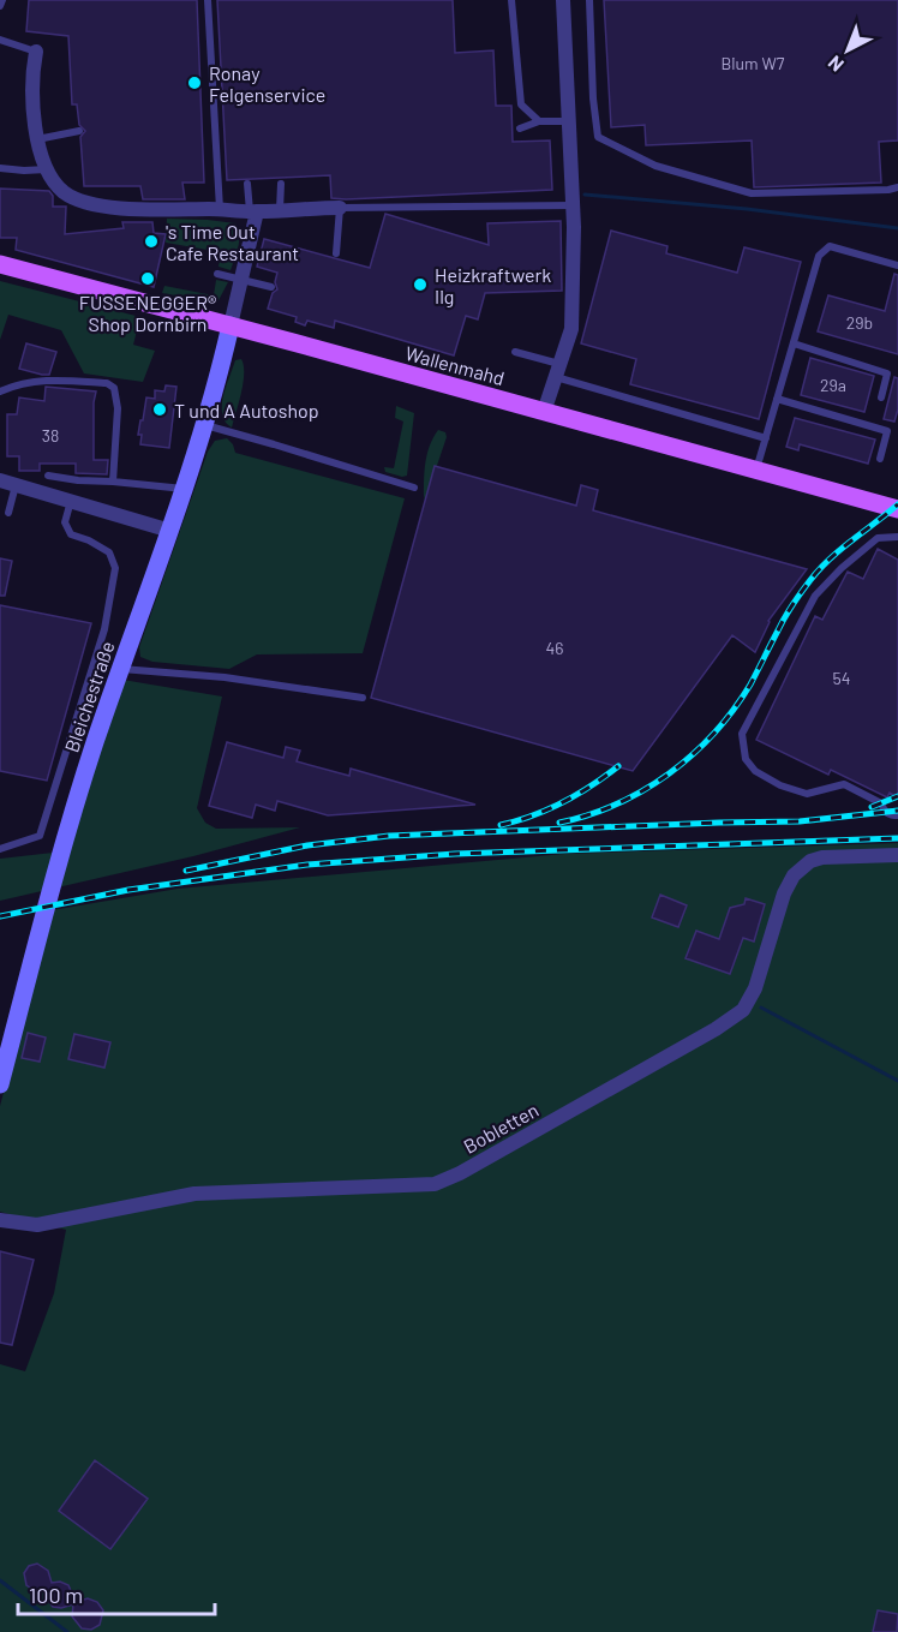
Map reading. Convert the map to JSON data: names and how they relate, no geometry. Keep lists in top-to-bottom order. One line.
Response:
{"streets":{"main road":["Wallenmahd","Bleichestraße"],"street":["Bobletten"]},"crossings":[["Wallenmahd","Bleichestraße"]],"places":["Ronay Felgenservice","'s Time Out Cafe Restaurant","FUSSENEGGER® Shop Dornbirn","Heizkraftwerk Ilg","T und A Autoshop"],"house_numbers":["Blum W7","29b","29a","38","46","54"],"scale_bar":"100 m","north":"bottom left"}
